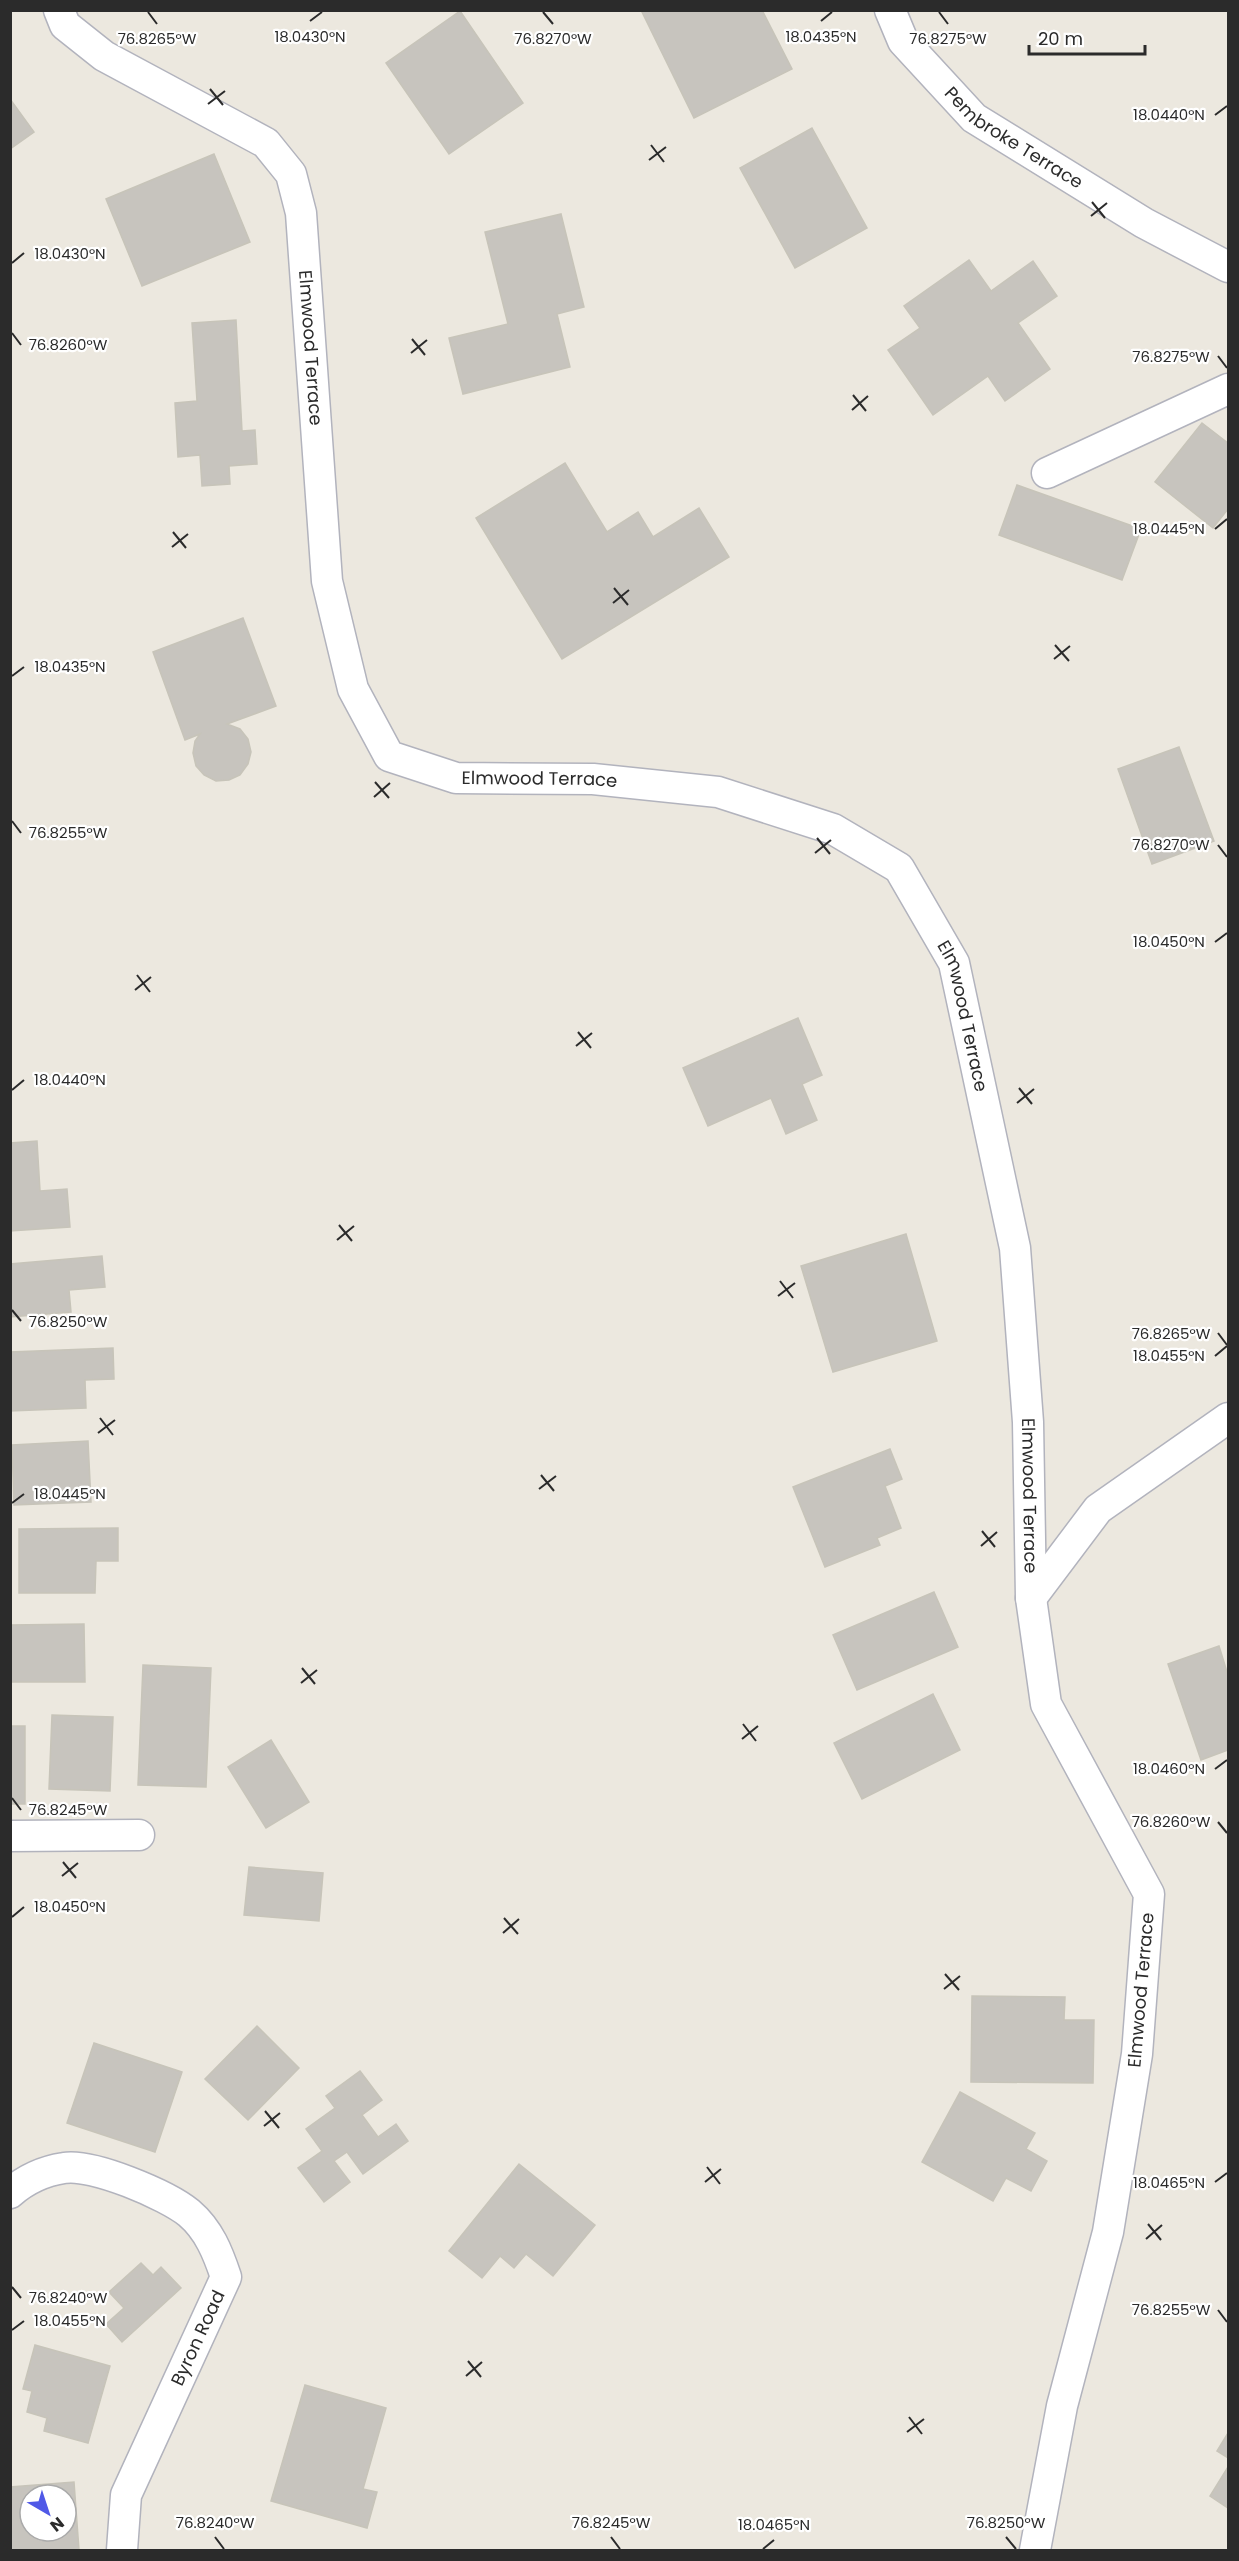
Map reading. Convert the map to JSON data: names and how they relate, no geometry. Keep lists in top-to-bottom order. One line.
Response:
{"streets":{"street":["Pembroke Terrace","Elmwood Terrace","Byron Road"]},"scale_bar":"20 m","north":"bottom right","coordinates":["18.0430°N","18.0435°N","76.8265°W","76.8270°W","76.8275°W","18.0440°N","76.8260°W","18.0445°N","76.8255°W","18.0450°N","76.8250°W","18.0455°N","18.0460°N","76.8245°W","18.0465°N","76.8240°W"]}
